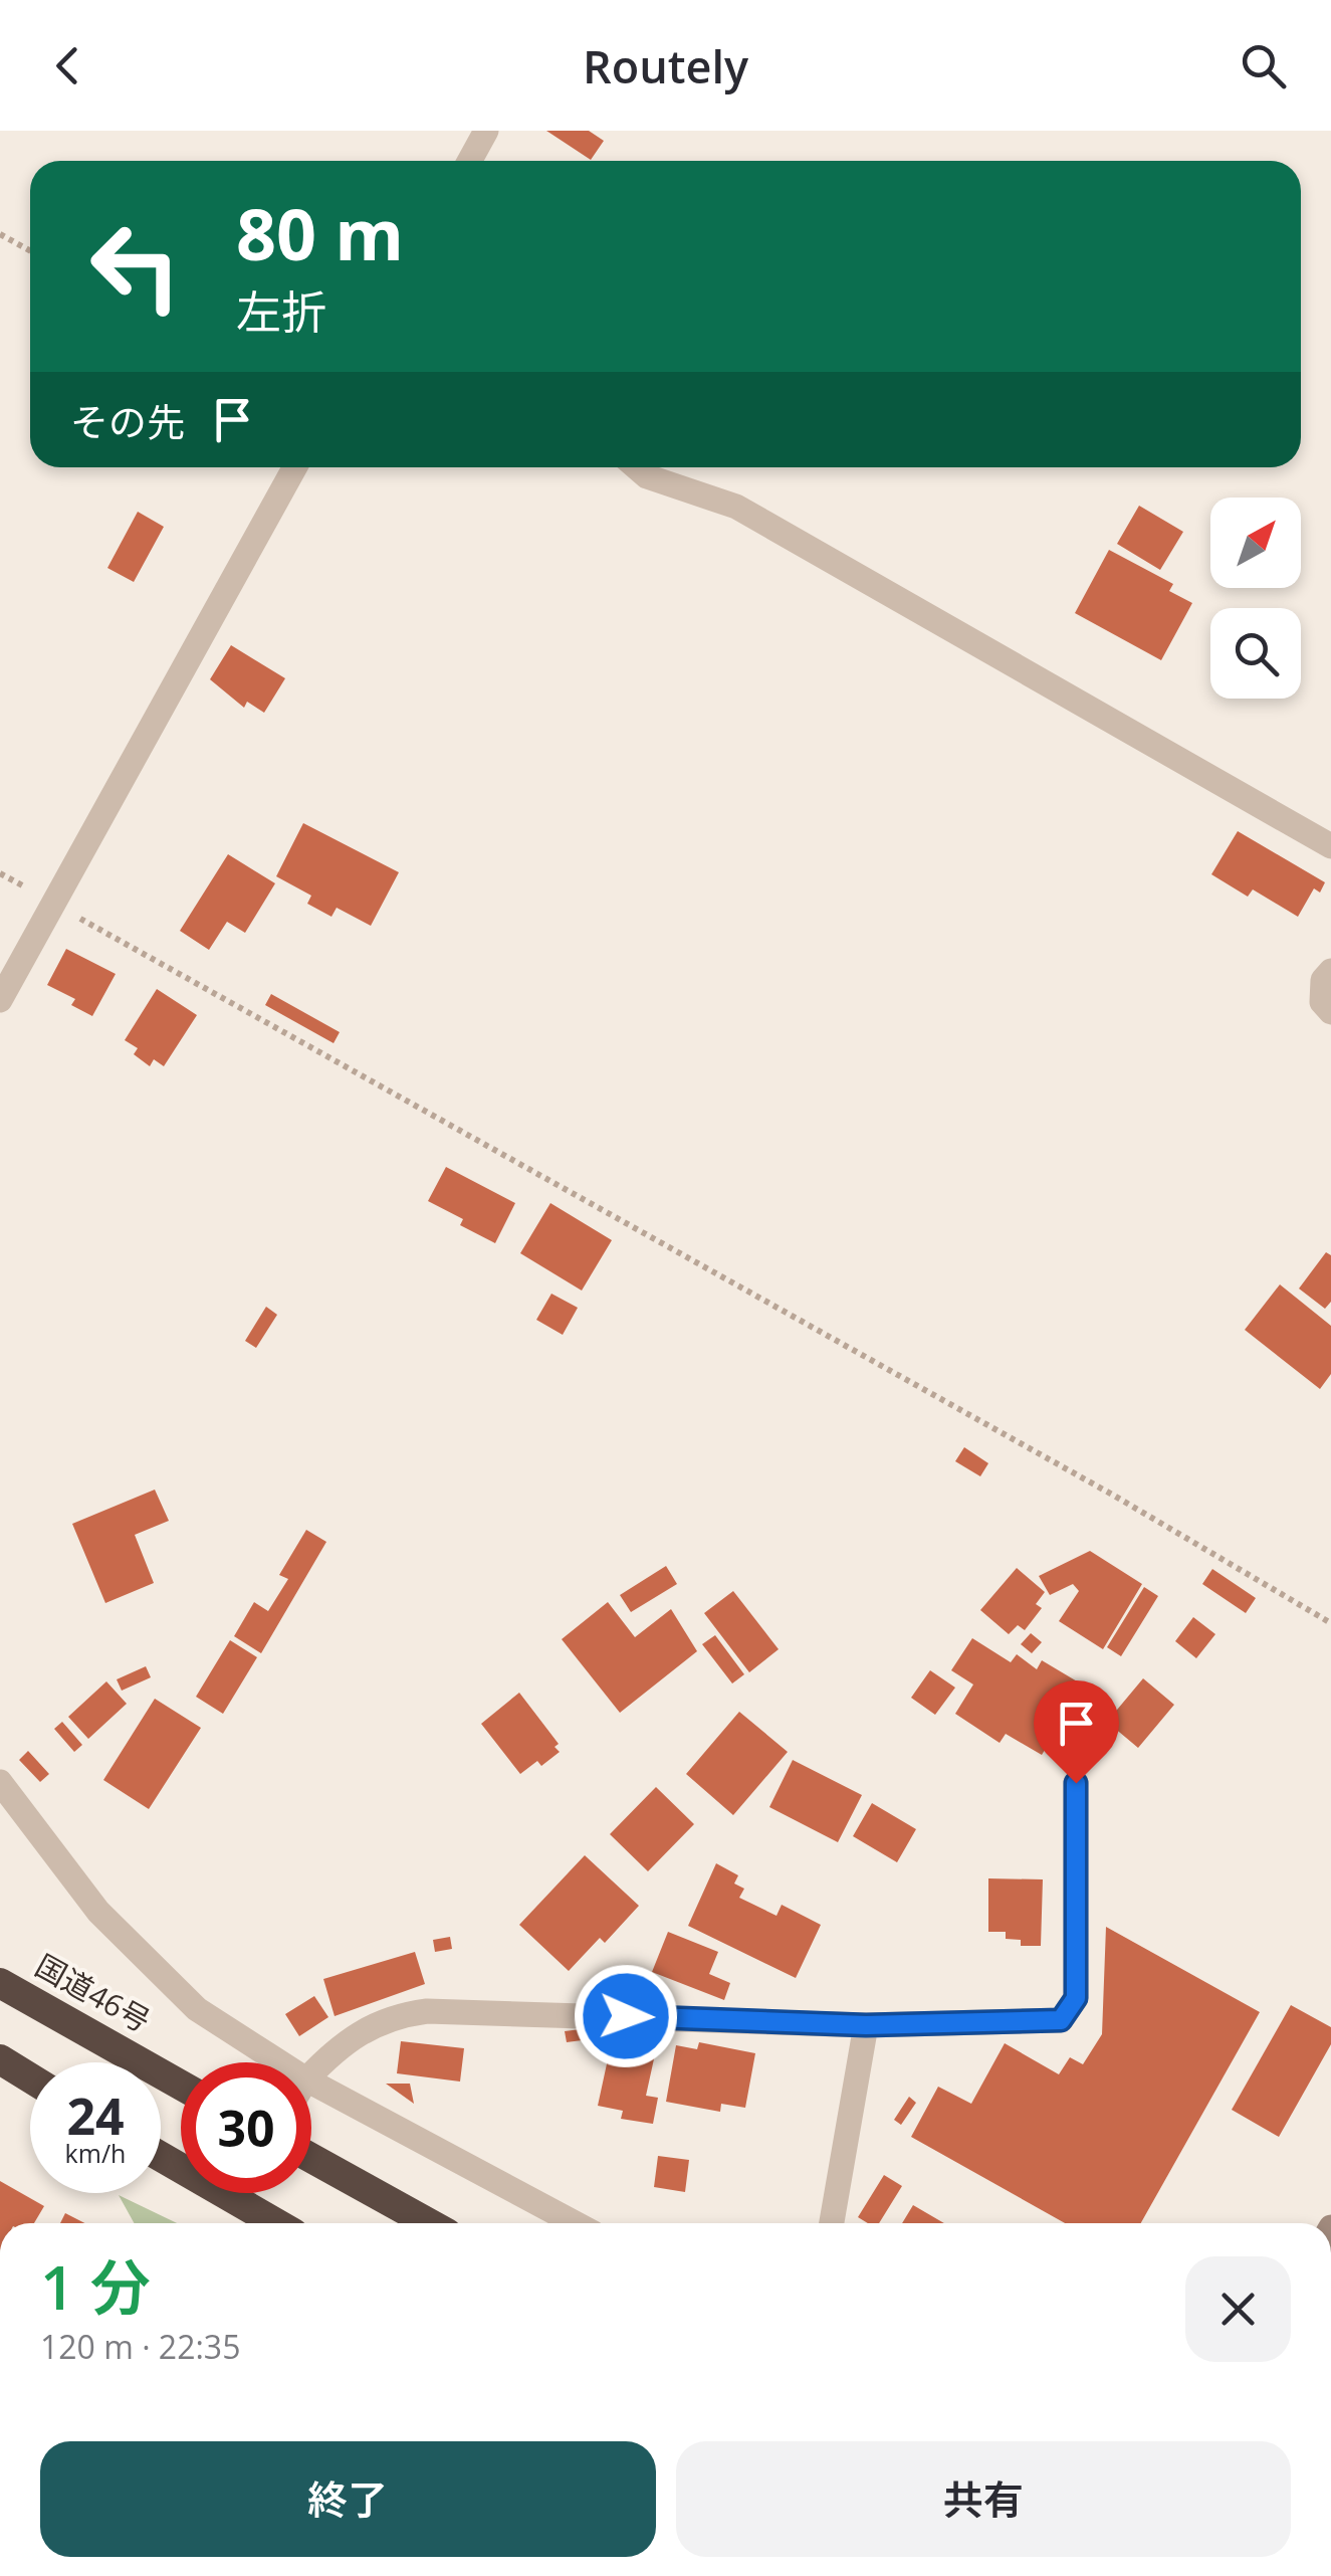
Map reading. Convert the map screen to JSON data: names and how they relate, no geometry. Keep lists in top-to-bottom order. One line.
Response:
{"streets":{"highway":["国道46号"]},"north":"top right","page":{"header":"Routely","turn":["80 m","左折"],"then":"その先","speed":"24 km/h","limit":"30","heading":["1 分","120 m · 22:35"],"buttons":["終了","共有"]}}
